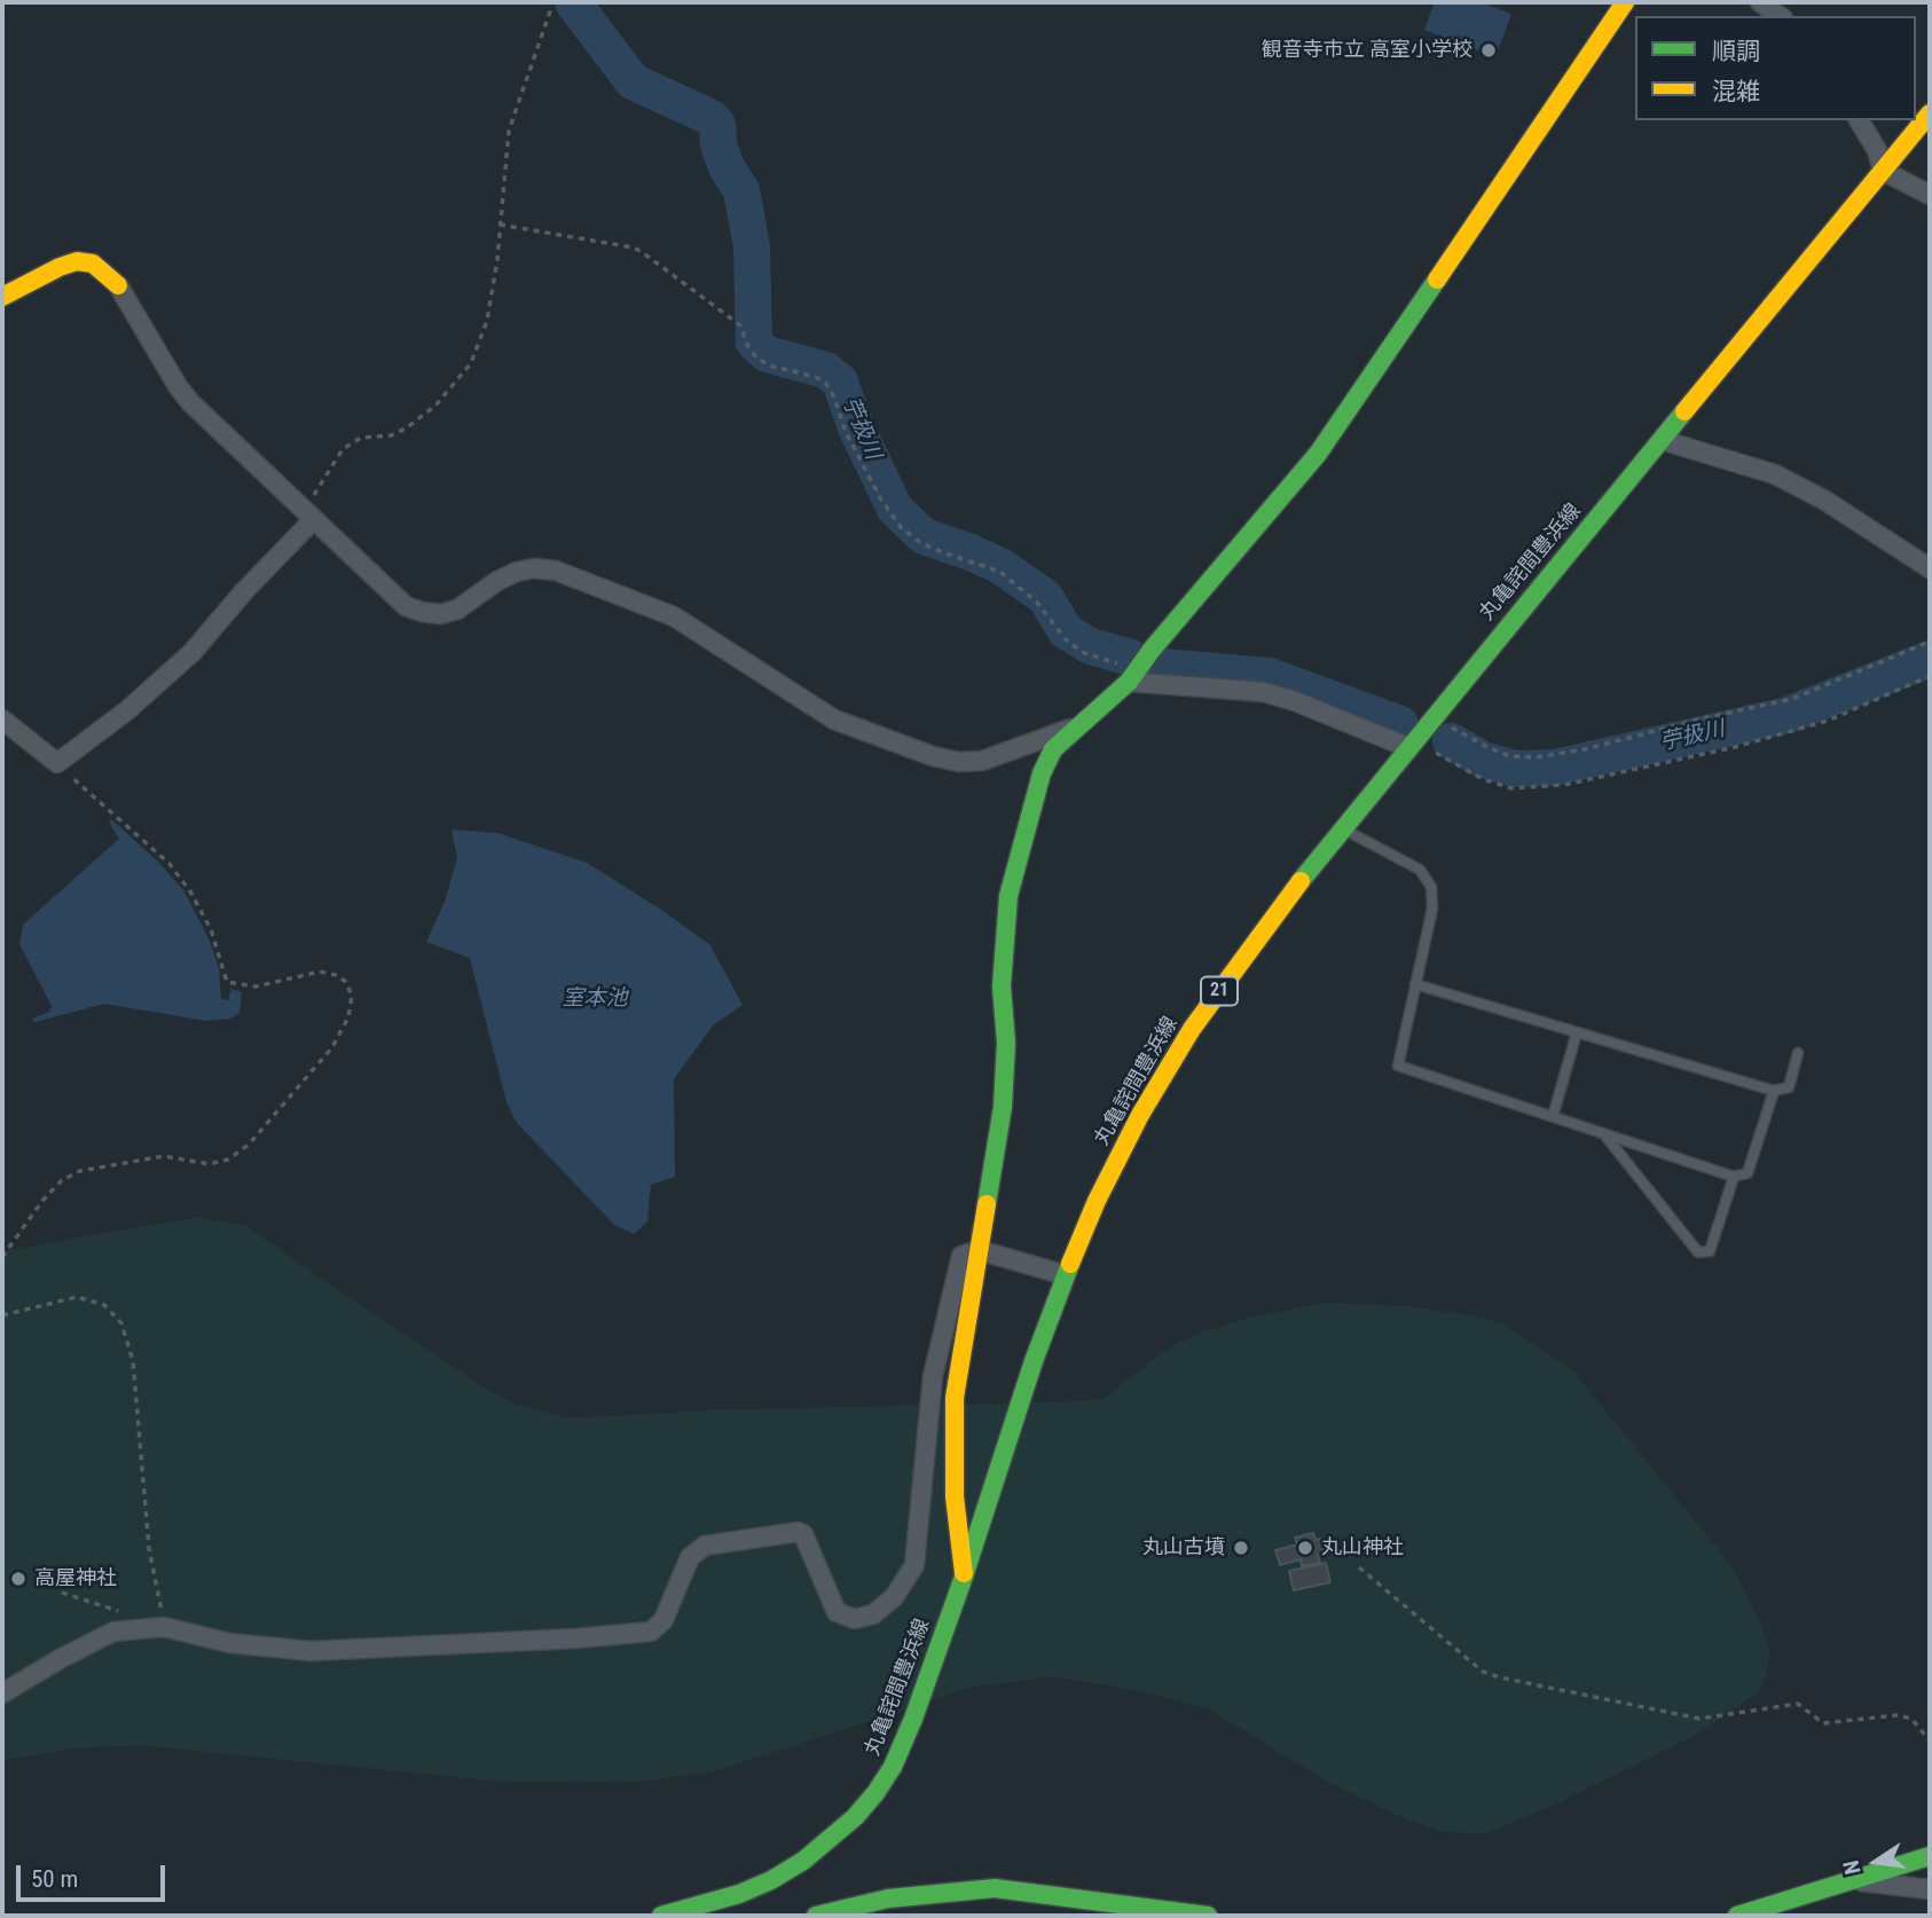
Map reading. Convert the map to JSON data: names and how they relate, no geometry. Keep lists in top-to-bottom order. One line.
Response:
{"streets":{"street":["丸亀詫間豊浜線","21"]},"water":["苧扱川","室本池"],"places":["観音寺市立 高室小学校","丸山古墳","丸山神社","高屋神社"],"legend":["順調","混雑"],"scale_bar":"50 m","north":"left"}
